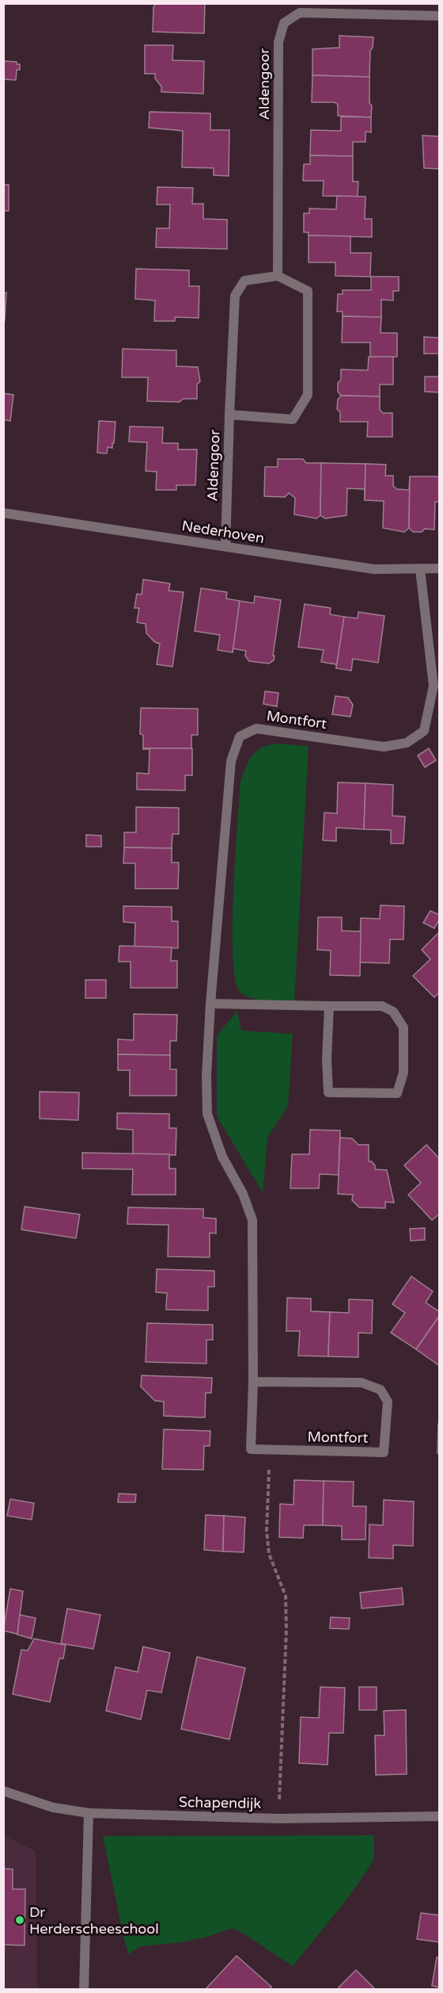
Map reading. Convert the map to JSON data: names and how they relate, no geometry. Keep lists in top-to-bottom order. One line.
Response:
{"streets":{"street":["Aldengoor","Nederhoven","Montfort","Schapendijk"]},"crossings":[["Aldengoor","Nederhoven"],["Nederhoven","Montfort"]],"places":["Dr Herderscheeschool"]}
